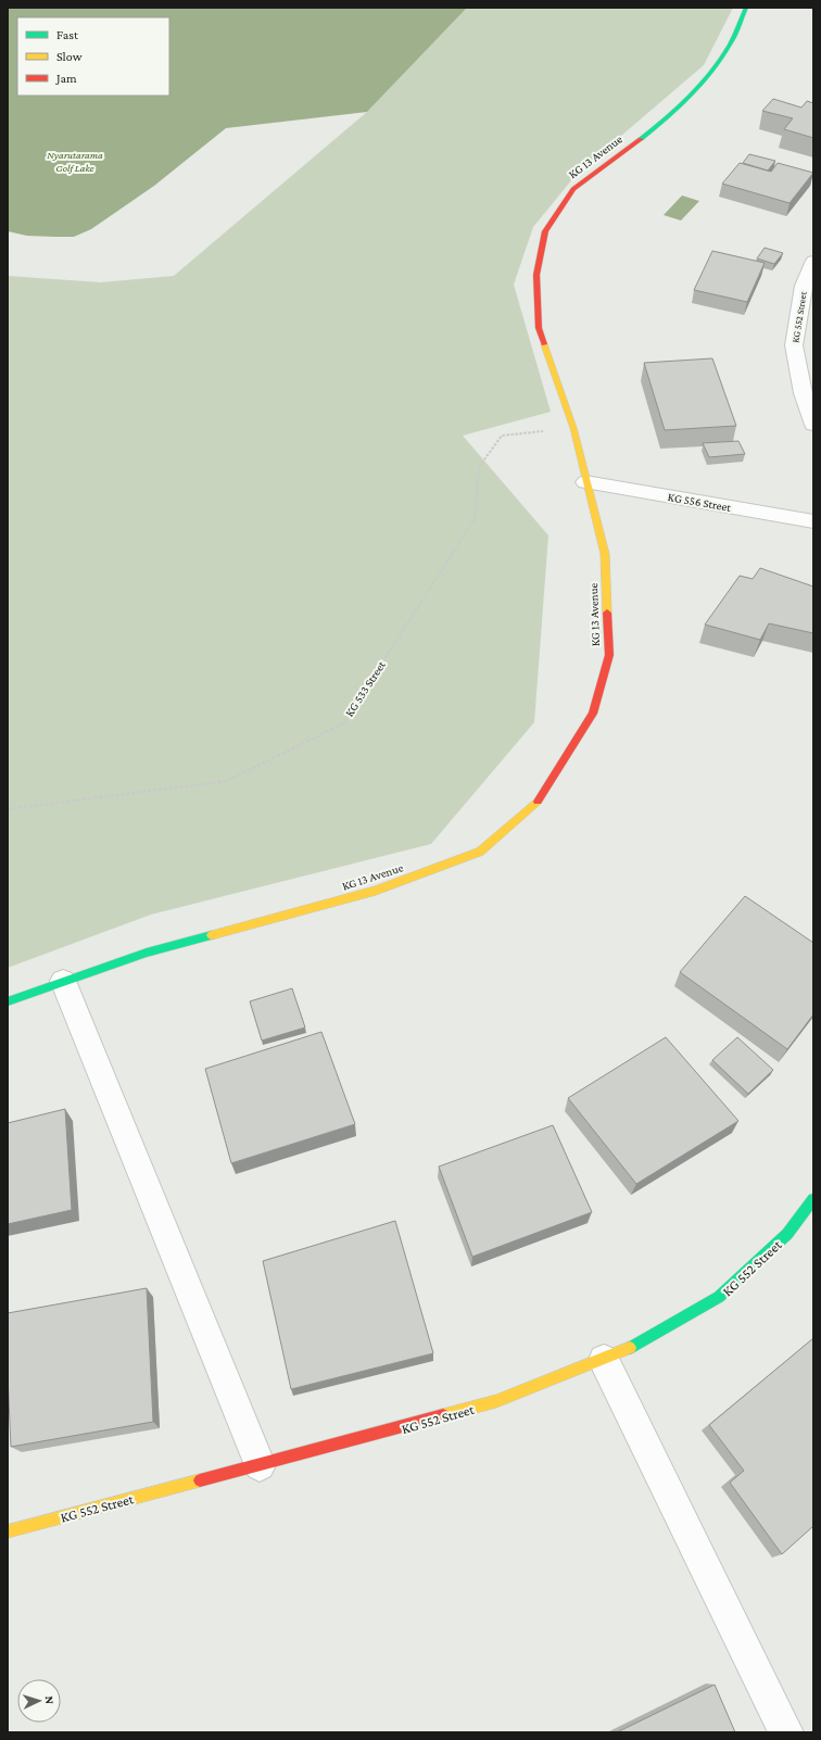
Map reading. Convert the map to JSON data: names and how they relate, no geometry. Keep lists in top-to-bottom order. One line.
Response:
{"streets":{"street":["KG 13 Avenue","KG 552 Street","KG 556 Street"],"path":["KG 533 Street"]},"crossings":[["KG 13 Avenue","KG 556 Street"],["KG 13 Avenue","KG 533 Street"]],"water":["Nyarutarama Golf Lake"],"legend":["Fast","Slow","Jam"],"north":"right"}
